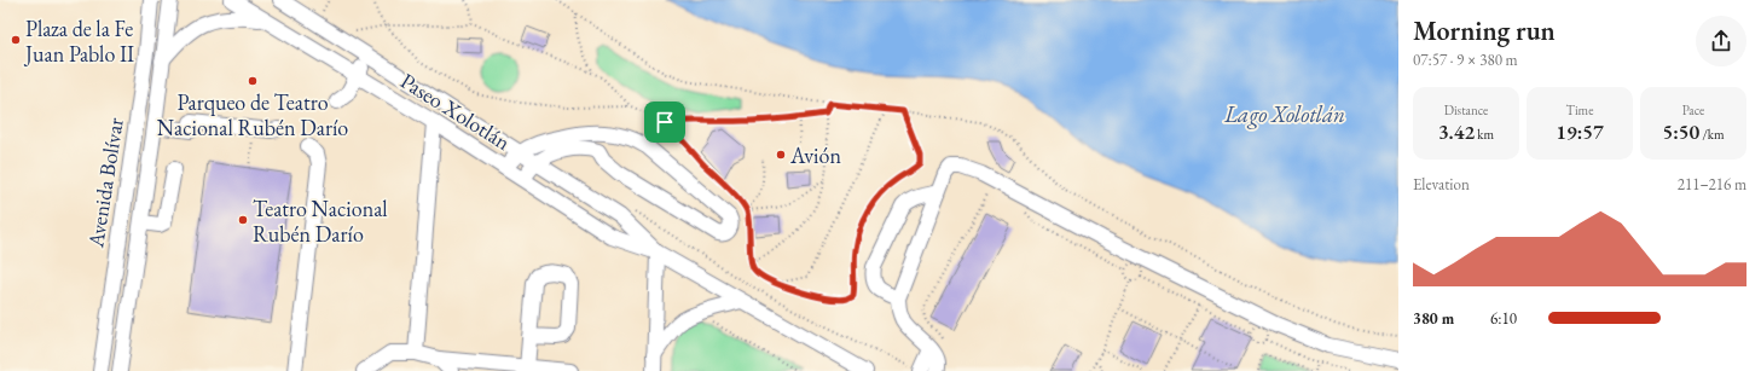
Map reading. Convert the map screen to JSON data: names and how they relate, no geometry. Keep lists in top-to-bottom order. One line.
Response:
{"streets":{"street":["Paseo Xolotlán","Avenida Bolívar"]},"water":["Lago Xolotlán"],"places":["Plaza de la Fe Juan Pablo II","Parqueo de Teatro Nacional Rubén Darío","Avión","Teatro Nacional Rubén Darío"],"page":{"heading":["Morning run","07:57 · 9 × 380 m"],"stats":[["Distance","3.42 km"],["Time","19:57"],["Pace","5:50 /km"]],"chart":["Elevation","211–216 m"],"list":[{"name":"380 m","note":"6:10"}]}}
